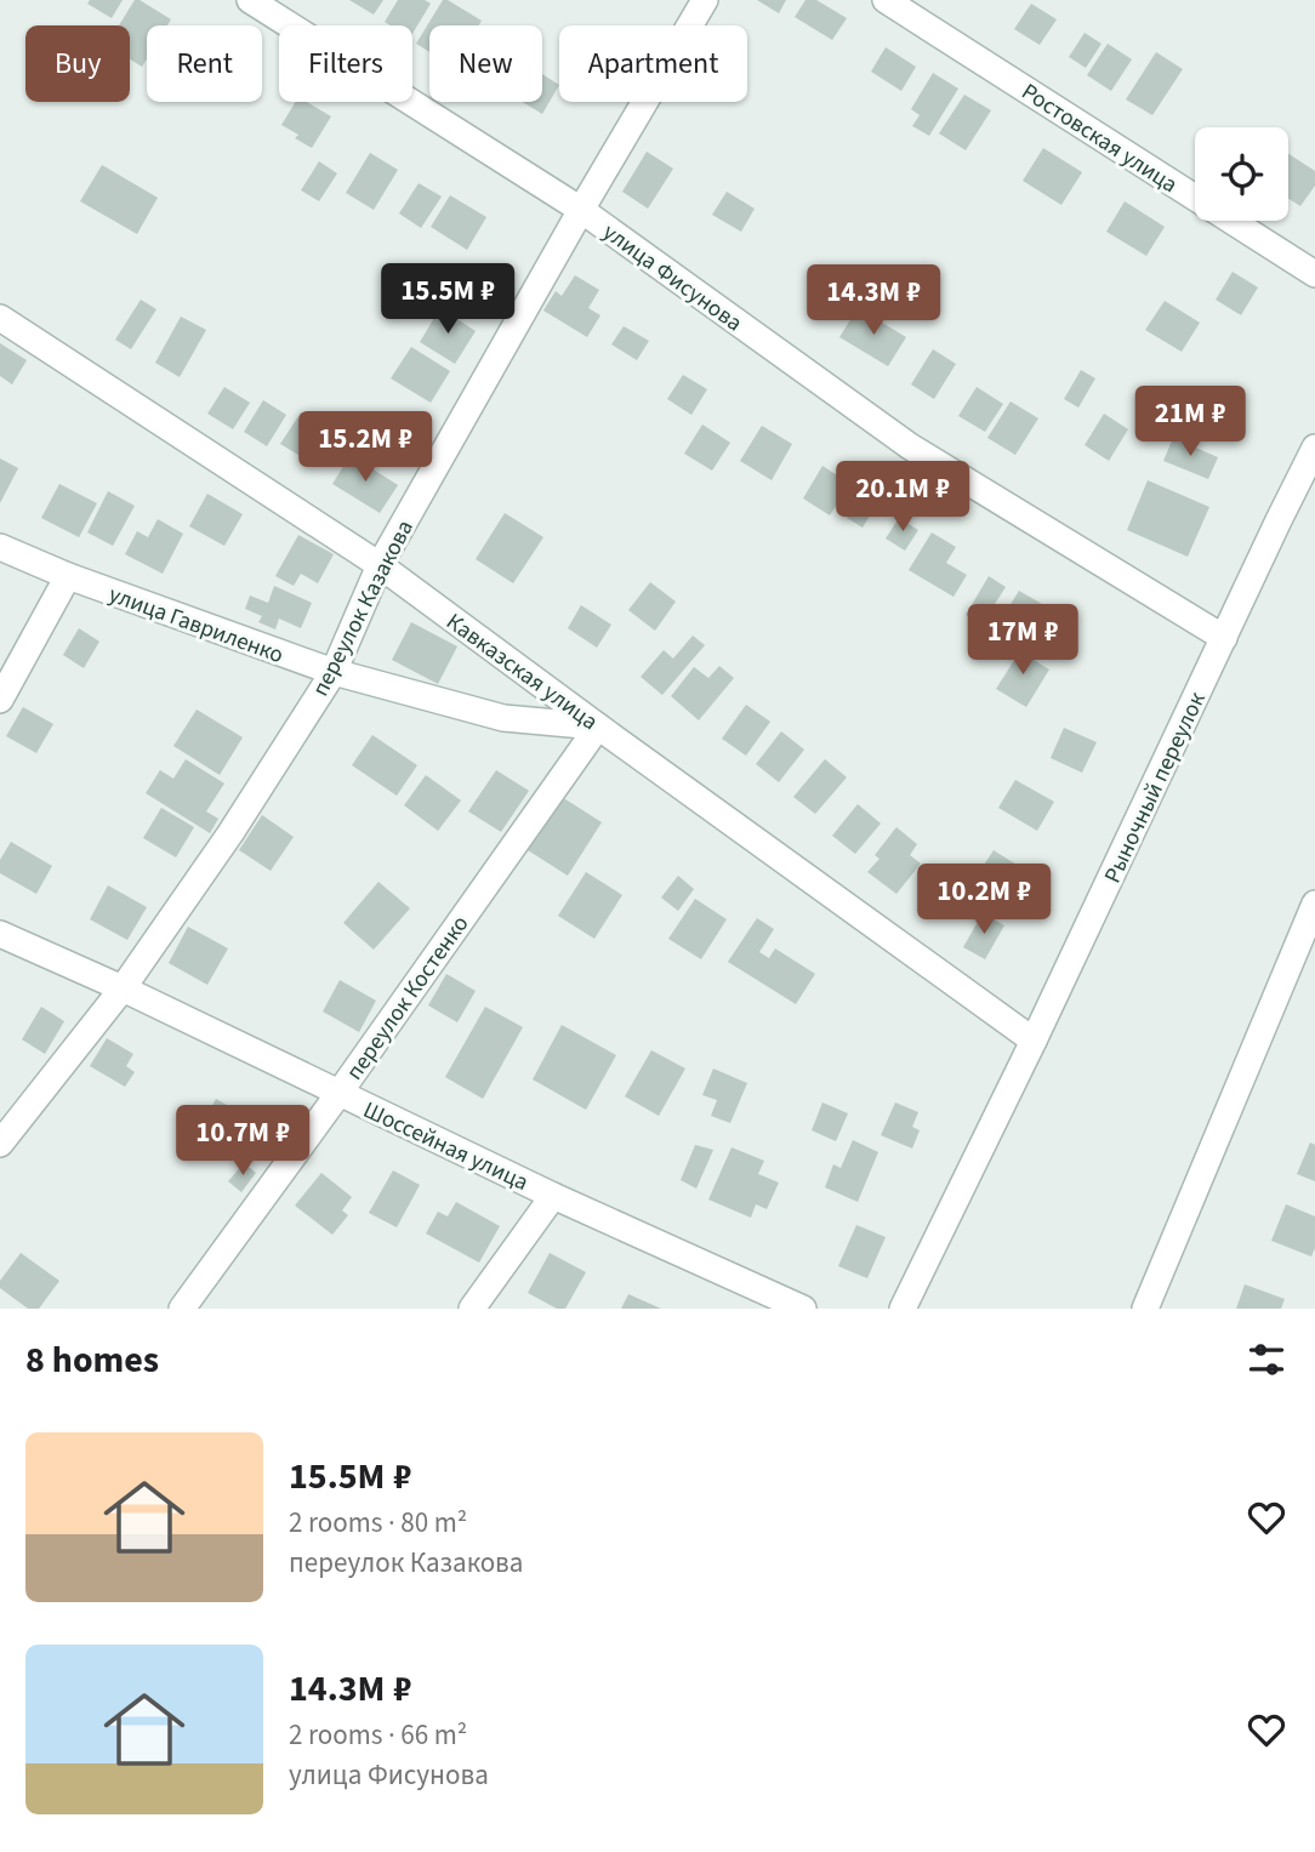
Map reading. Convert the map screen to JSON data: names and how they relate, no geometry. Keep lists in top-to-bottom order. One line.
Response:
{"streets":{"street":["Ростовская улица","улица Фисунова","переулок Казакова","улица Гавриленко","Кавказская улица","Рыночный переулок","переулок Костенко","Шоссейная улица"]},"crossings":[["улица Фисунова","переулок Казакова"],["улица Фисунова","Рыночный переулок"],["переулок Казакова","улица Гавриленко"],["переулок Казакова","Кавказская улица"],["переулок Казакова","Шоссейная улица"],["улица Гавриленко","Кавказская улица"],["улица Гавриленко","переулок Костенко"],["Кавказская улица","Рыночный переулок"],["Кавказская улица","переулок Костенко"],["переулок Костенко","Шоссейная улица"]],"page":{"chip":["Buy","Rent","Filters","New","Apartment"],"price":["15.5M ₽","14.3M ₽","21M ₽","15.2M ₽","20.1M ₽","17M ₽","10.2M ₽","10.7M ₽"],"heading":"8 homes","list":[{"name":"15.5M ₽","note":"2 rooms · 80 m² · переулок Казакова"},{"name":"14.3M ₽","note":"2 rooms · 66 m² · улица Фисунова"}]}}
